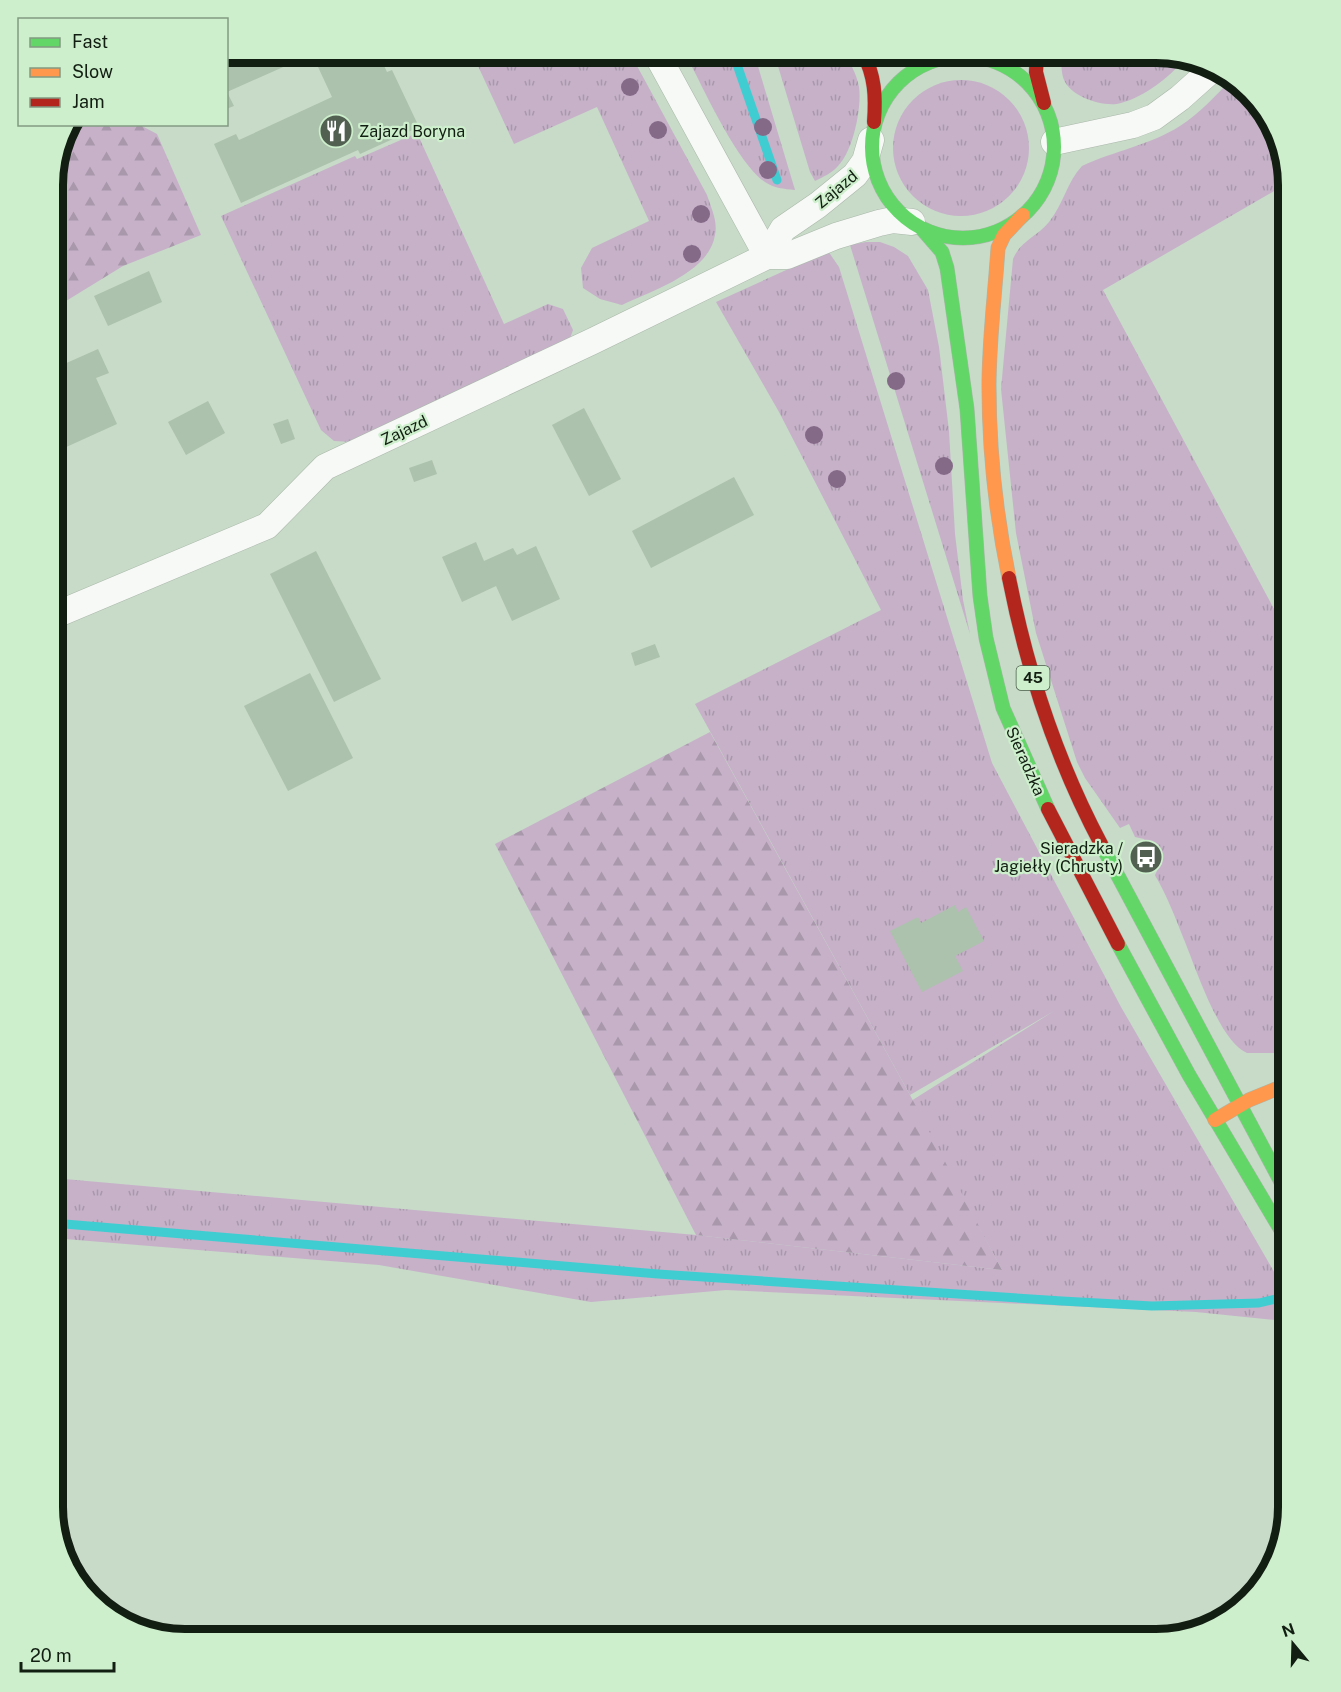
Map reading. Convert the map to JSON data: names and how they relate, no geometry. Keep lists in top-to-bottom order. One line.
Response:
{"streets":{"main road":["45","Sieradzka"],"street":["Zajazd"]},"crossings":[["Zajazd","Sieradzka"]],"places":{"restaurant":["Zajazd Boryna"],"bus stop":["Sieradzka / Jagiełły (Chrusty)"]},"legend":["Fast","Slow","Jam"],"scale_bar":"20 m","north":"top"}
